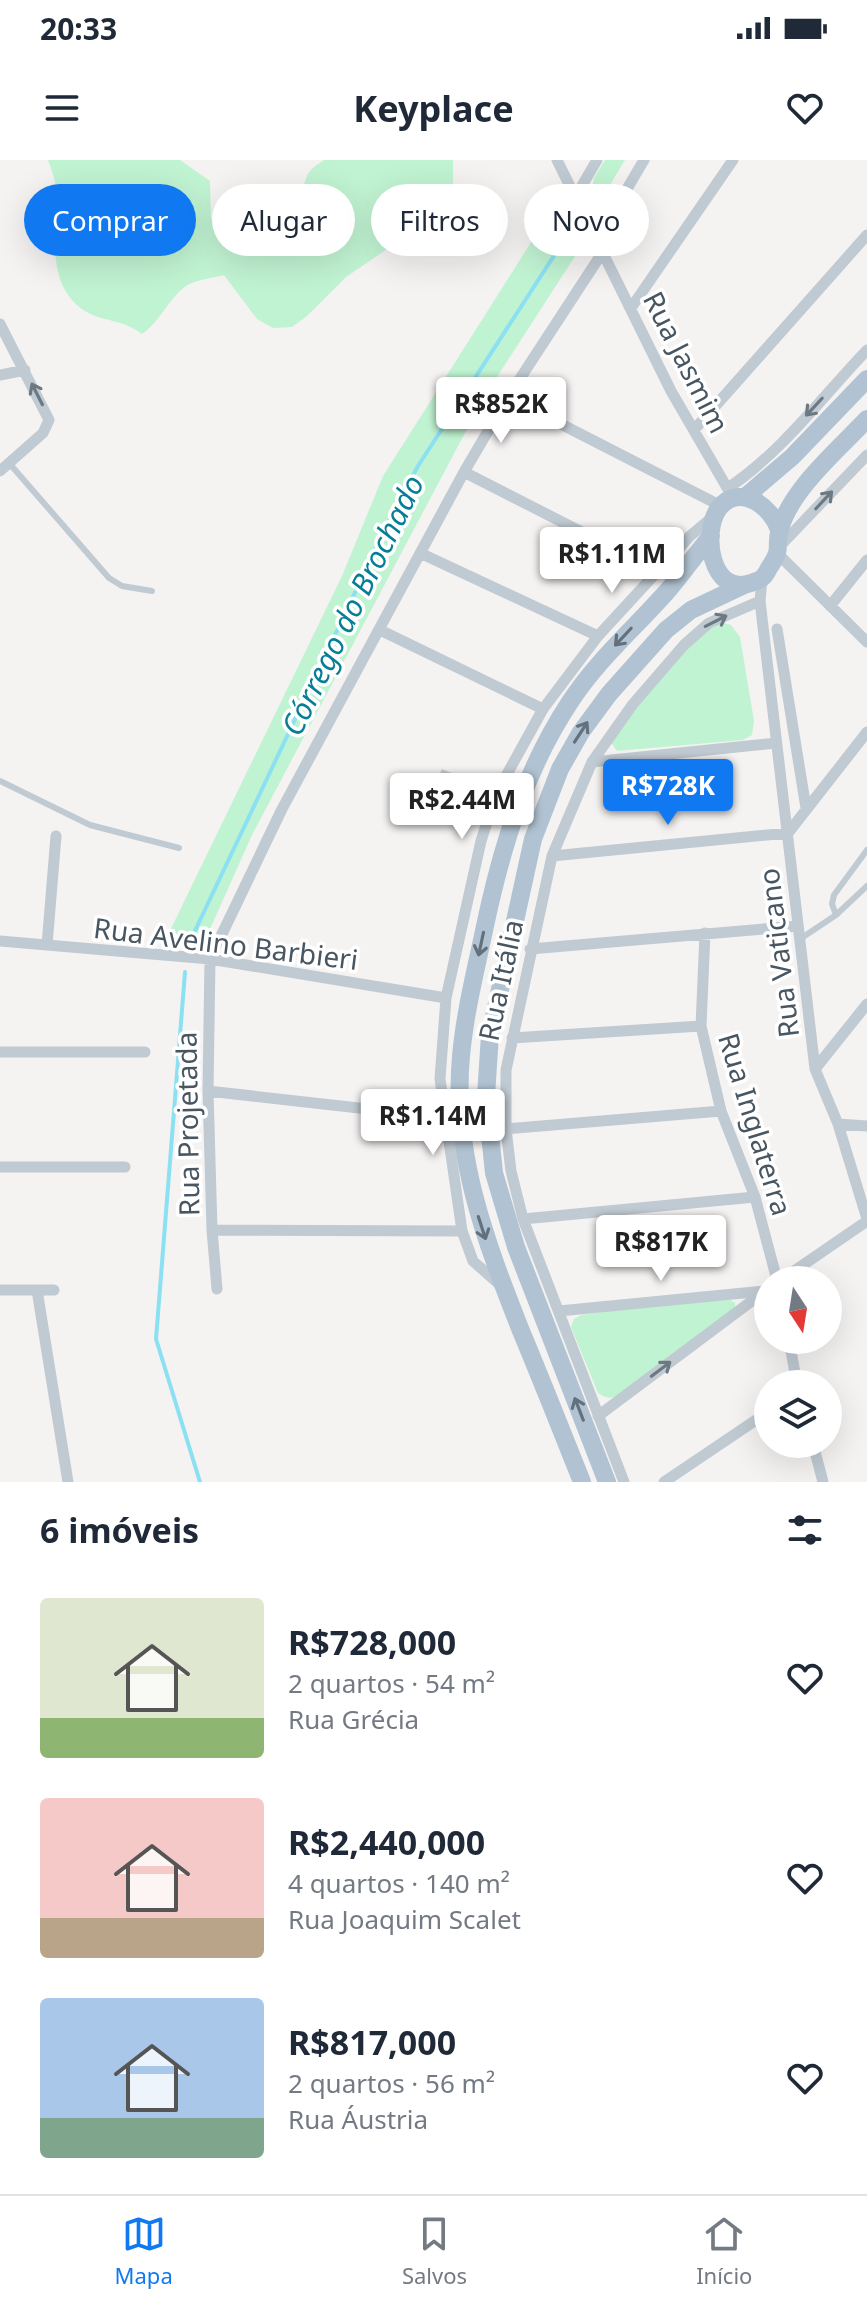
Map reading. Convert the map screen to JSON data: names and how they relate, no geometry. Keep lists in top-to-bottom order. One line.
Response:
{"streets":{"street":["Rua Jasmim","Rua Avelino Barbieri","Rua Vaticano","Rua Itália","Rua Projetada","Rua Inglaterra"]},"crossings":[["Rua Jasmim","Rua Vaticano"],["Rua Avelino Barbieri","Rua Projetada"],["Rua Vaticano","Rua Itália"]],"water":["Córrego do Brochado"],"north":"bottom","page":{"status":"20:33","header":"Keyplace","chip":["Comprar","Alugar","Filtros","Novo"],"price":["R$852K","R$1.11M","R$728K","R$2.44M","R$1.14M","R$817K"],"heading":"6 imóveis","list":[{"name":"R$728,000","note":"2 quartos · 54 m² · Rua Grécia"},{"name":"R$2,440,000","note":"4 quartos · 140 m² · Rua Joaquim Scalet"},{"name":"R$817,000","note":"2 quartos · 56 m² · Rua Áustria"}],"tabs":["Mapa","Salvos","Início"]}}
